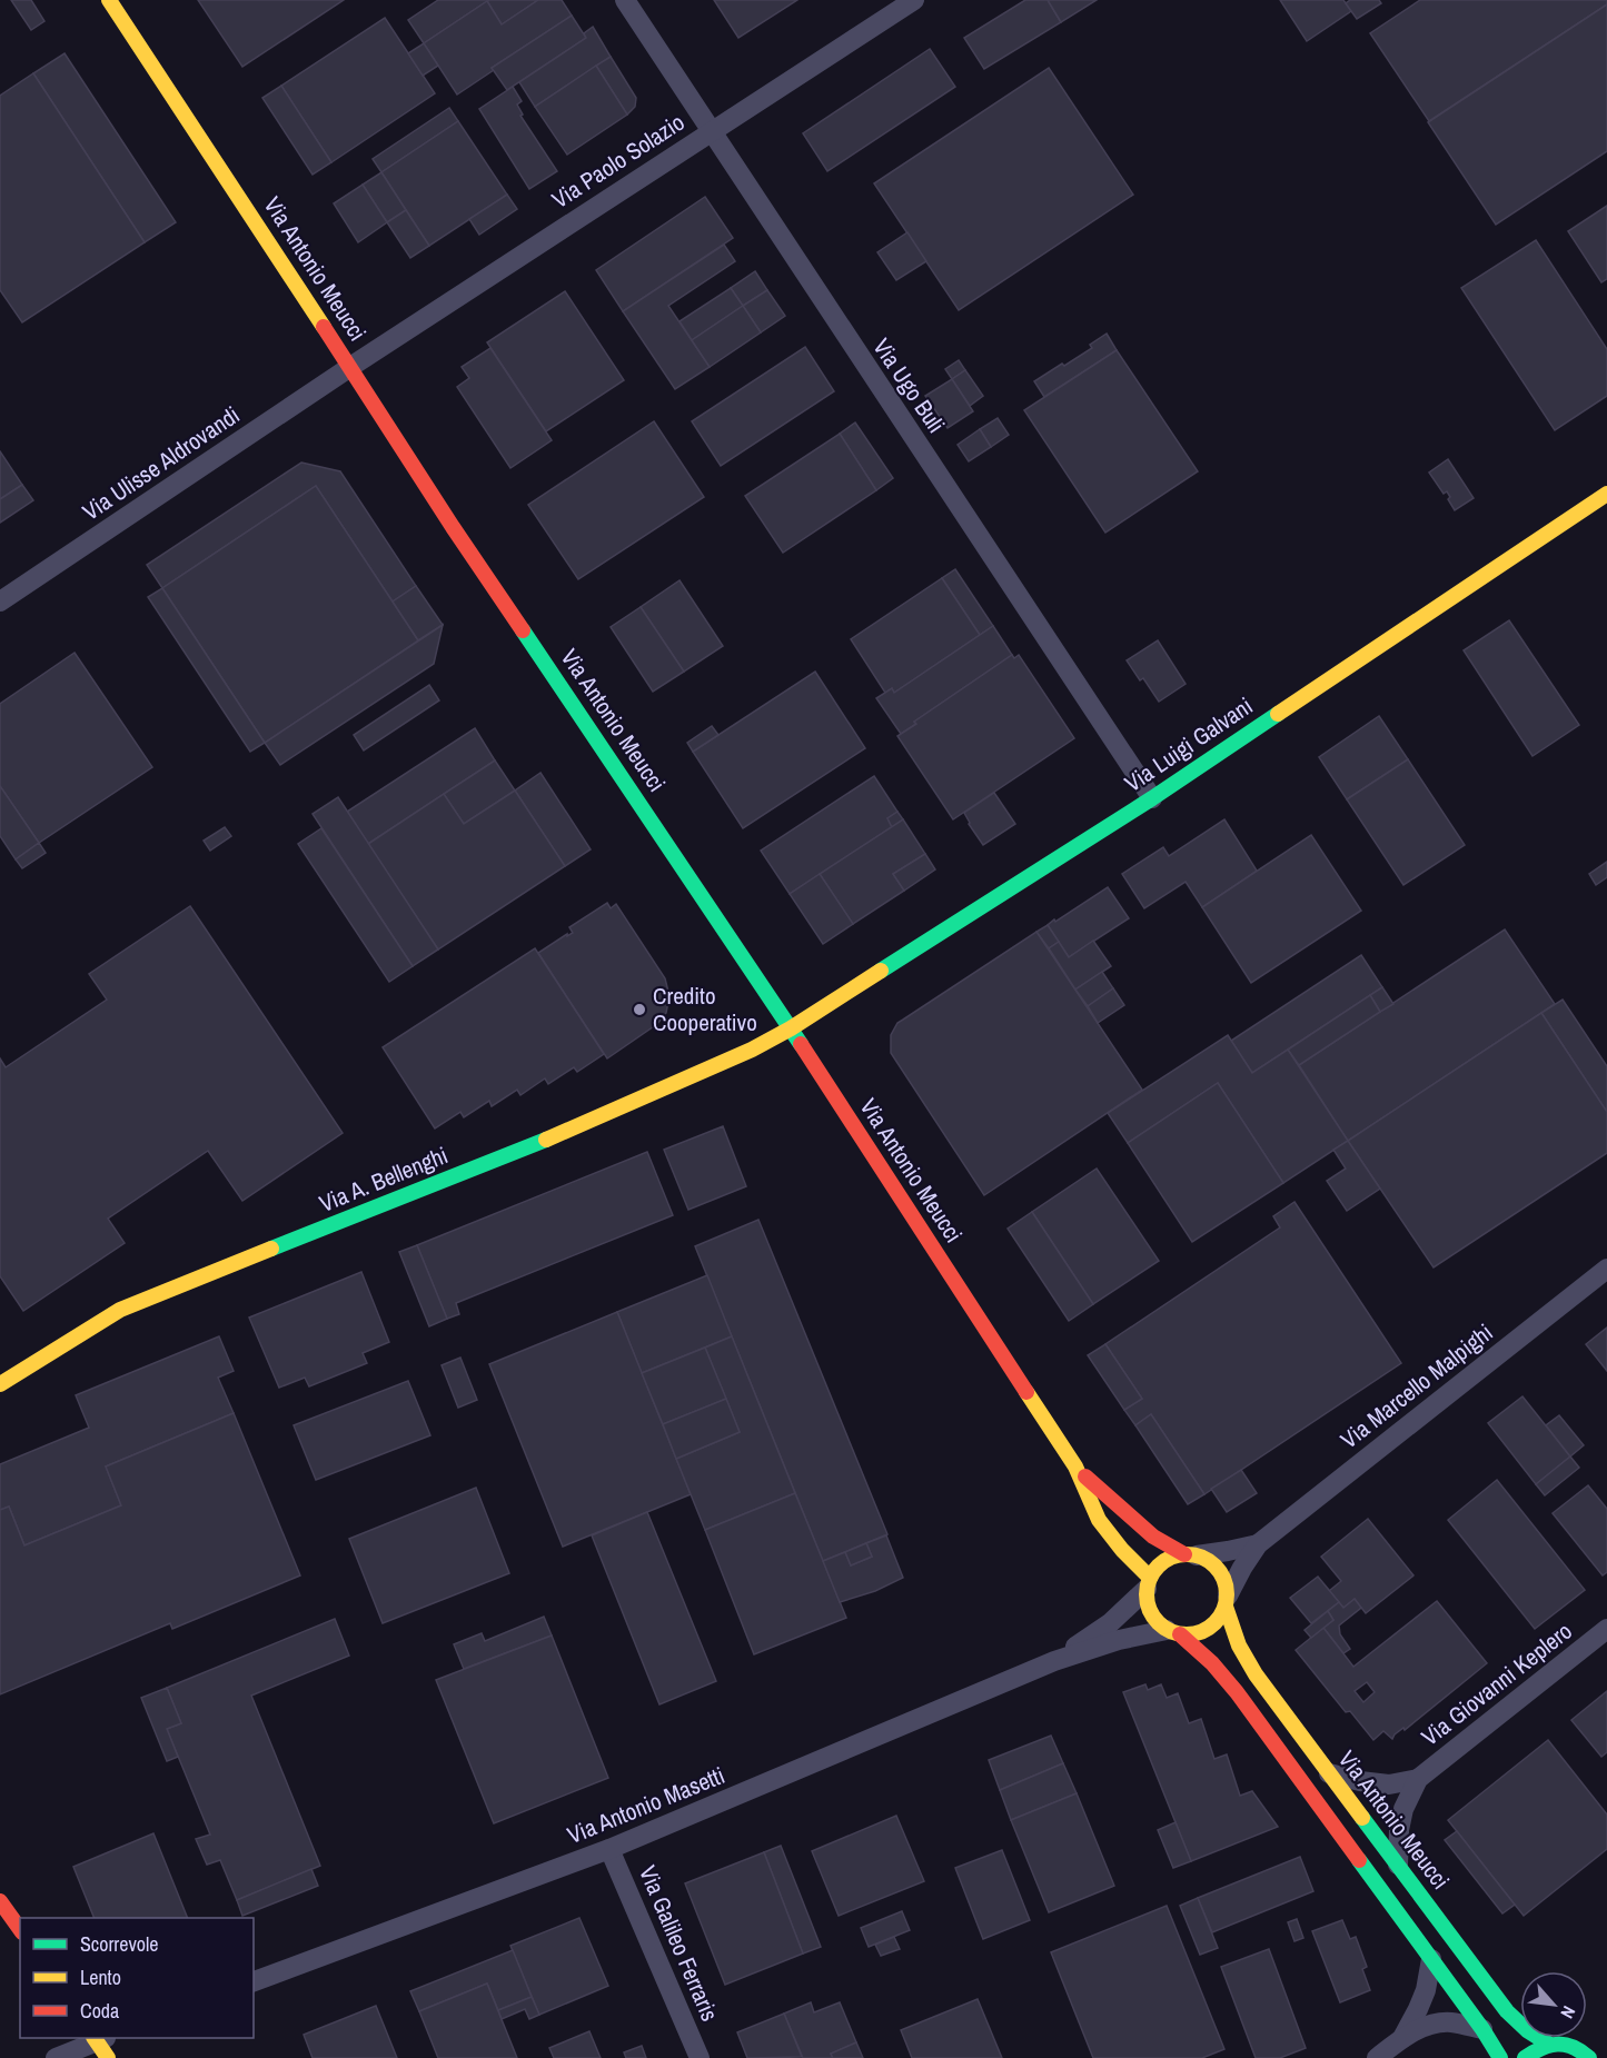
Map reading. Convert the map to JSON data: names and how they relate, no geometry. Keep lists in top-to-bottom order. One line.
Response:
{"streets":{"street":["Via Paolo Solazio","Via Antonio Meucci","Via Ugo Buli","Via Ulisse Aldrovandi","Via Luigi Galvani","Via A. Bellenghi","Via Marcello Malpighi","Via Giovanni Keplero","Via Antonio Masetti","Via Galileo Ferraris"]},"crossings":[["Via Paolo Solazio","Via Antonio Meucci"],["Via Paolo Solazio","Via Ugo Buli"],["Via Paolo Solazio","Via Ulisse Aldrovandi"],["Via Antonio Meucci","Via Ulisse Aldrovandi"],["Via Antonio Meucci","Via Luigi Galvani"],["Via Antonio Meucci","Via A. Bellenghi"],["Via Antonio Meucci","Via Marcello Malpighi"],["Via Antonio Meucci","Via Giovanni Keplero"],["Via Antonio Meucci","Via Antonio Masetti"],["Via Ugo Buli","Via Luigi Galvani"],["Via Luigi Galvani","Via A. Bellenghi"],["Via Marcello Malpighi","Via Antonio Masetti"],["Via Antonio Masetti","Via Galileo Ferraris"]],"places":["Credito Cooperativo"],"legend":["Scorrevole","Lento","Coda"],"north":"bottom right"}
